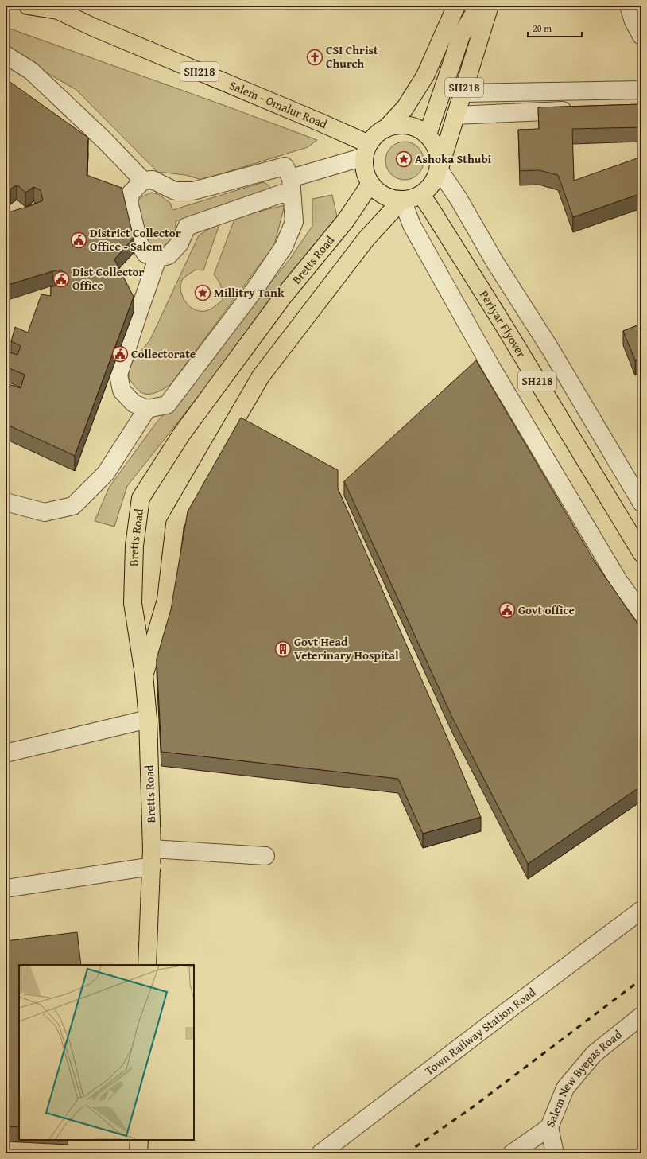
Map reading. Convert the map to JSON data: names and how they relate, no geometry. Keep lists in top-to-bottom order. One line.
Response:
{"streets":{"main road":["SH218","Salem - Omalur Road","Bretts Road","Periyar Flyover"],"street":["Town Railway Station Road","Salem New Byepas Road"]},"crossings":[["SH218","Salem - Omalur Road"],["SH218","Bretts Road"],["SH218","Periyar Flyover"],["Salem - Omalur Road","Bretts Road"],["Salem - Omalur Road","Periyar Flyover"],["Bretts Road","Periyar Flyover"]],"places":{"church":["CSI Christ Church"],"place":["Ashoka Sthubi","Millitry Tank"],"public building":["District Collector Office - Salem","Dist Collector Office","Collectorate","Govt office"],"building":["Govt Head Veterinary Hospital"]},"scale_bar":"20 m"}
